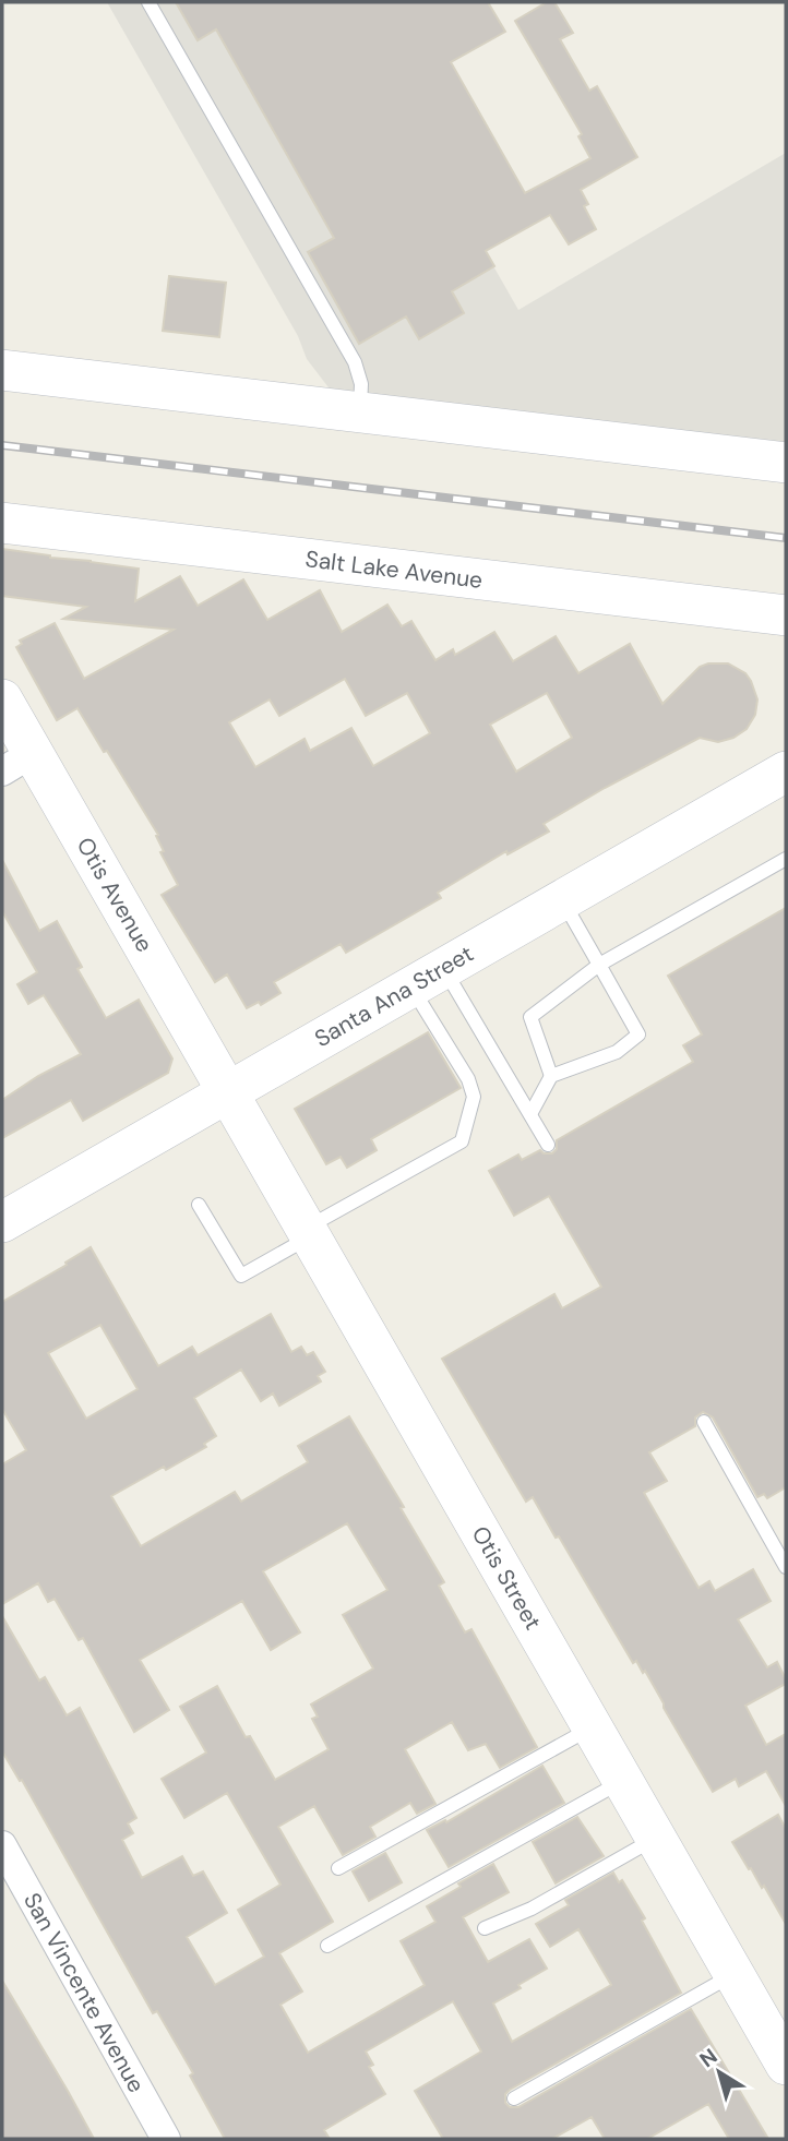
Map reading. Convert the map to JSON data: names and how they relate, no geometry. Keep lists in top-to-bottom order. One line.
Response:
{"streets":{"street":["Salt Lake Avenue","Otis Avenue","Santa Ana Street","Otis Street","San Vincente Avenue"]},"crossings":[["Otis Avenue","Santa Ana Street"],["Otis Avenue","Otis Street"],["Santa Ana Street","Otis Street"]],"north":"top left"}
